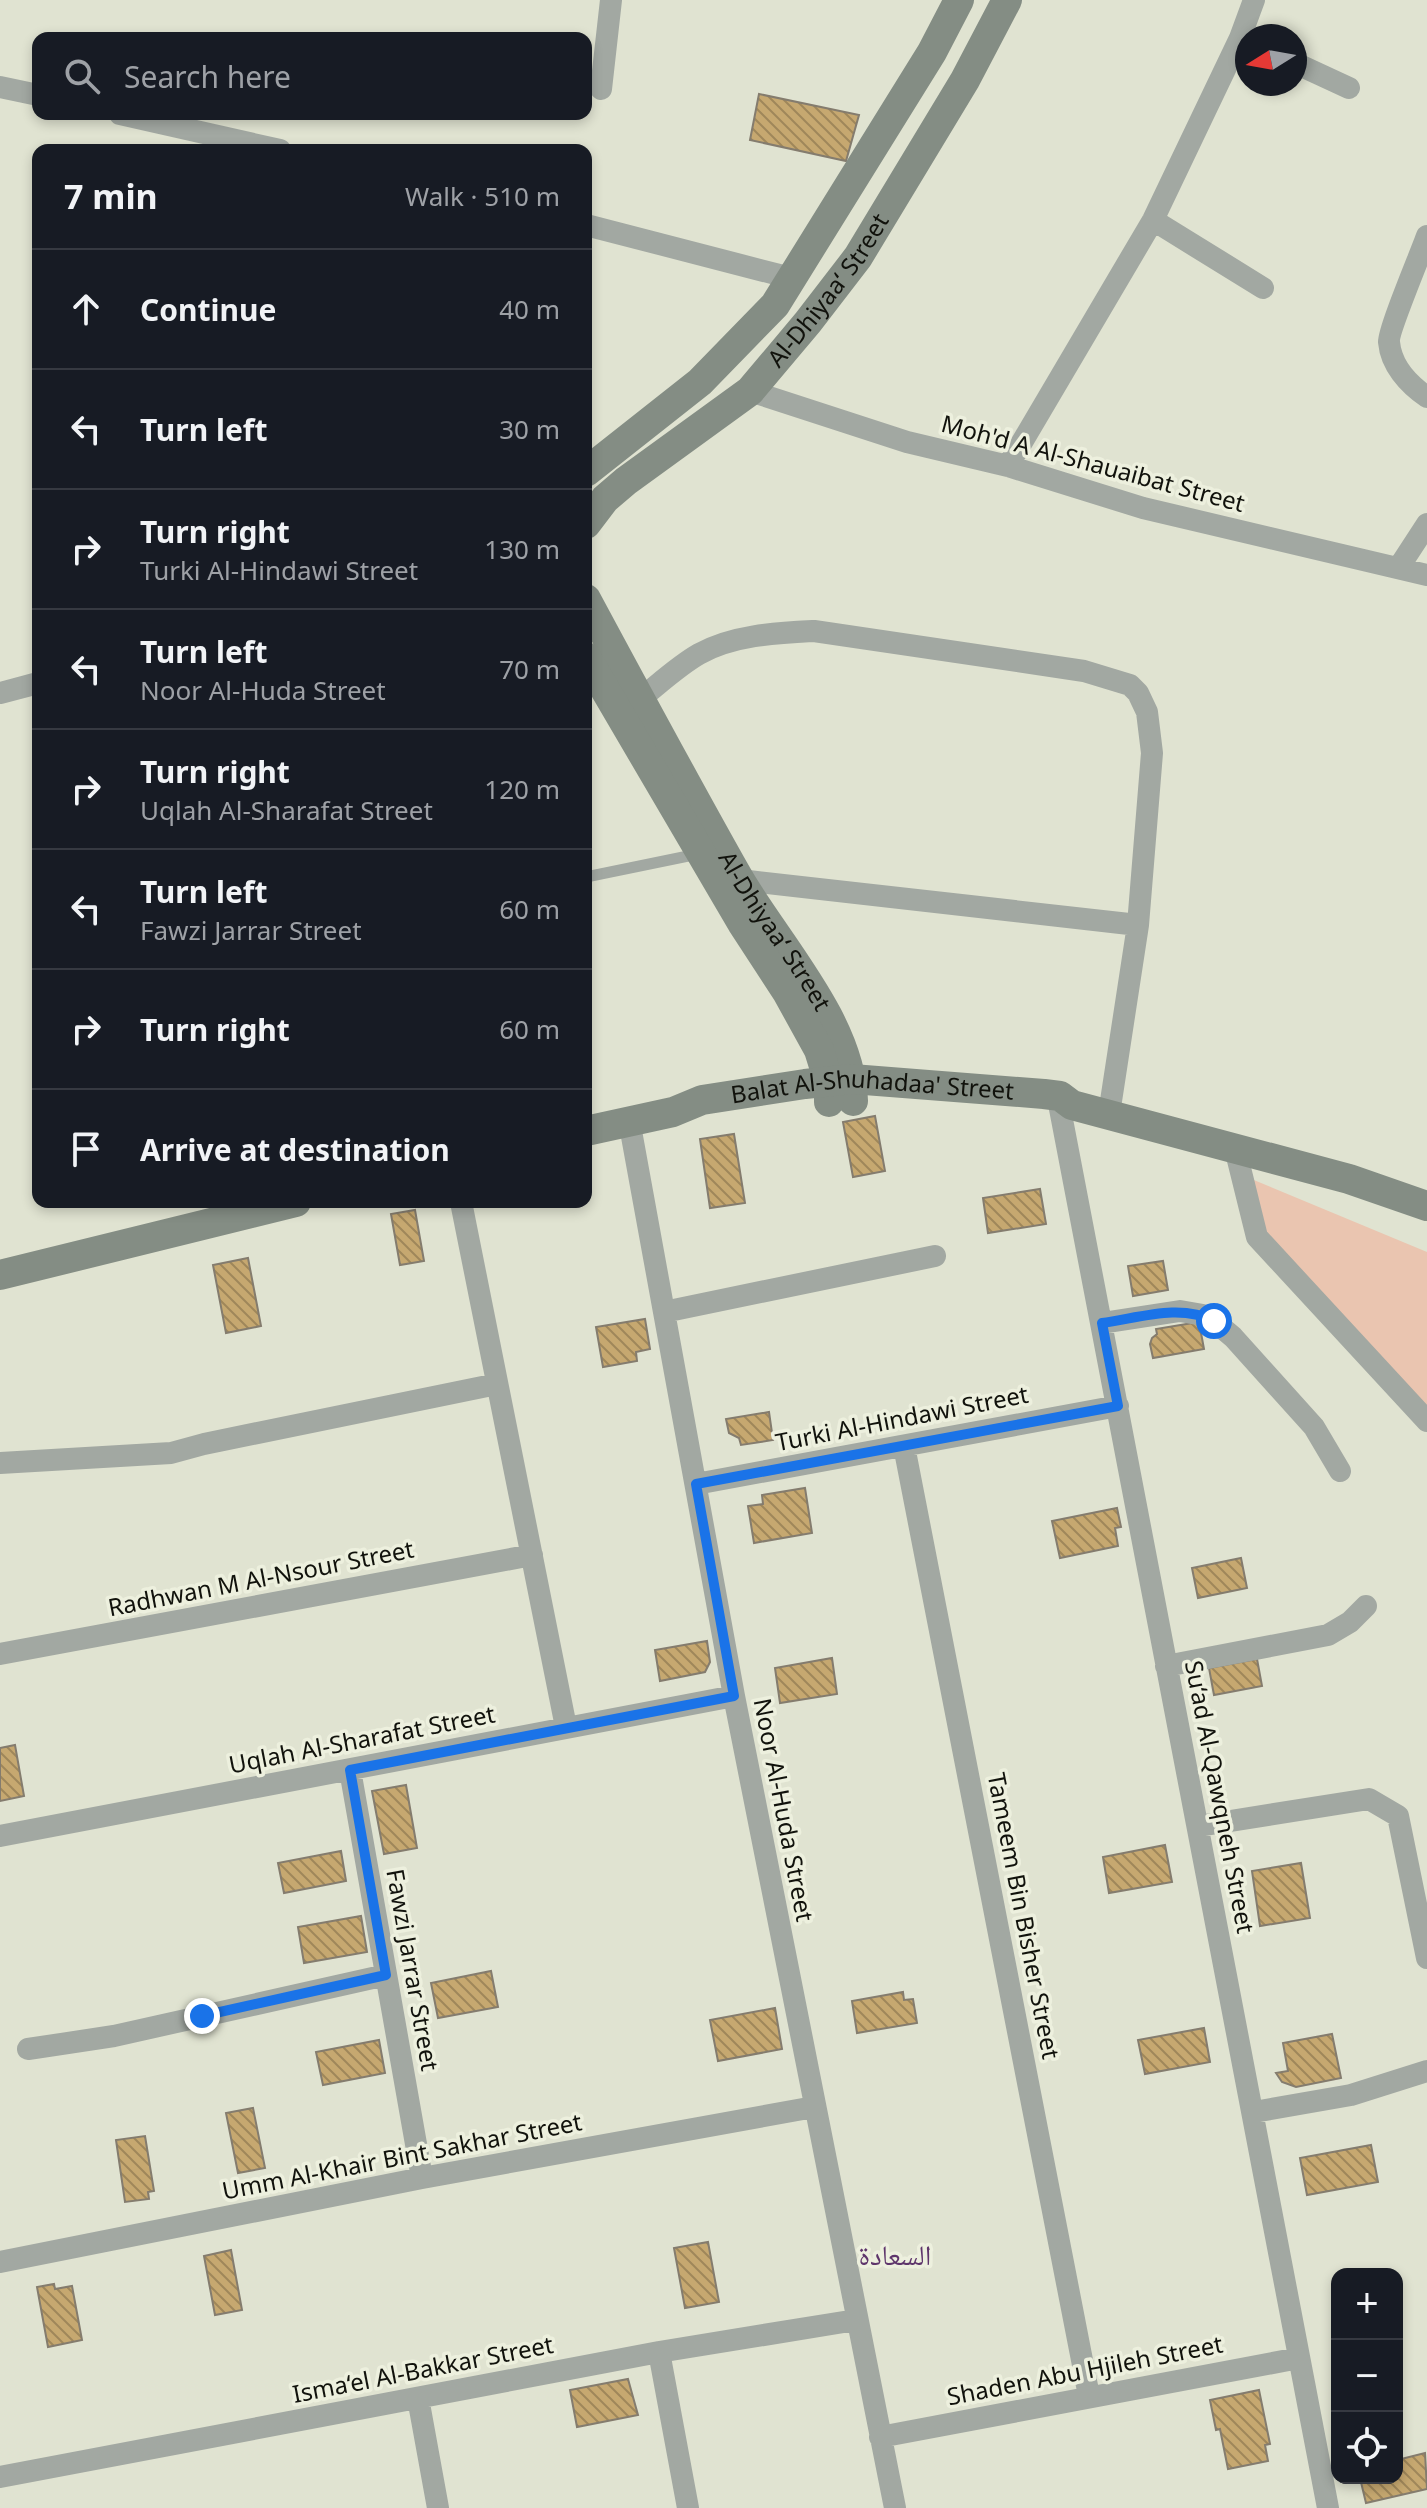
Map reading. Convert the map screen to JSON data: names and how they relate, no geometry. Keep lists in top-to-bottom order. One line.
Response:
{"streets":{"street":["Al-Dhiyaa‘ Street","Moh'd A Al-Shauaibat Street","Balat Al-Shuhadaa' Street","Turki Al-Hindawi Street","Radhwan M Al-Nsour Street","Uqlah Al-Sharafat Street","Su‘ad Al-Qawqneh Street","Noor Al-Huda Street","Tameem Bin Bisher Street","Fawzi Jarrar Street","Umm Al-Khair Bint Sakhar Street","Isma‘el Al-Bakkar Street","Shaden Abu Hjileh Street"]},"crossings":[["Al-Dhiyaa‘ Street","Moh'd A Al-Shauaibat Street"],["Al-Dhiyaa‘ Street","Balat Al-Shuhadaa' Street"],["Balat Al-Shuhadaa' Street","Su‘ad Al-Qawqneh Street"],["Balat Al-Shuhadaa' Street","Noor Al-Huda Street"],["Turki Al-Hindawi Street","Su‘ad Al-Qawqneh Street"],["Turki Al-Hindawi Street","Noor Al-Huda Street"],["Turki Al-Hindawi Street","Tameem Bin Bisher Street"],["Uqlah Al-Sharafat Street","Noor Al-Huda Street"],["Uqlah Al-Sharafat Street","Fawzi Jarrar Street"],["Su‘ad Al-Qawqneh Street","Shaden Abu Hjileh Street"],["Noor Al-Huda Street","Umm Al-Khair Bint Sakhar Street"],["Noor Al-Huda Street","Isma‘el Al-Bakkar Street"],["Noor Al-Huda Street","Shaden Abu Hjileh Street"],["Tameem Bin Bisher Street","Shaden Abu Hjileh Street"],["Fawzi Jarrar Street","Umm Al-Khair Bint Sakhar Street"]],"districts":["السعادة"],"north":"left","page":{"search":"Search here","heading":["7 min","Walk · 510 m"],"list":[["Continue","40 m"],["Turn left","30 m"],["Turn right","Turki Al-Hindawi Street","130 m"],["Turn left","Noor Al-Huda Street","70 m"],["Turn right","Uqlah Al-Sharafat Street","120 m"],["Turn left","Fawzi Jarrar Street","60 m"],["Turn right","60 m"],"Arrive at destination"],"map_buttons":["+","−"]}}
